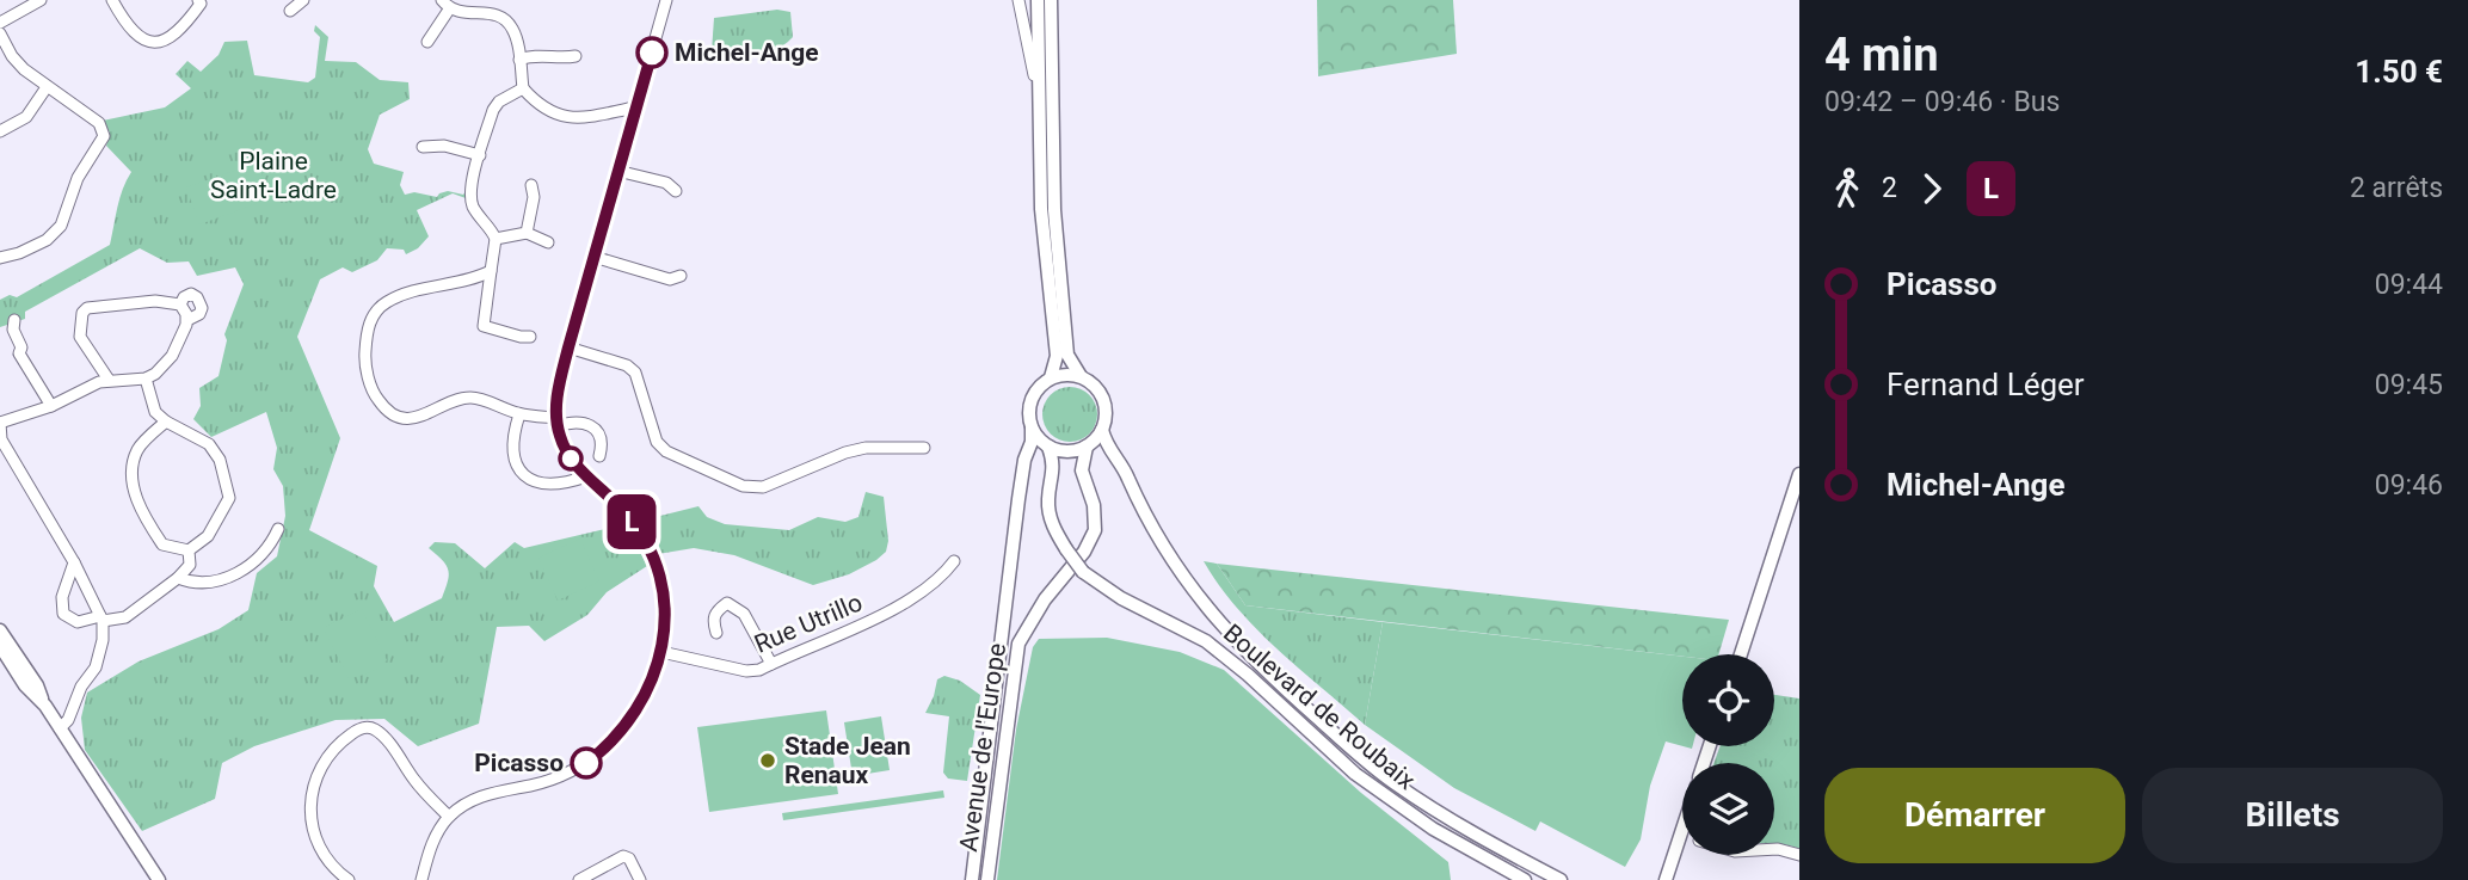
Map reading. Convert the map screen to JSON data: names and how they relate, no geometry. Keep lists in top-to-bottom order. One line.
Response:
{"streets":{"main road":["Boulevard de Roubaix","Avenue de l'Europe"],"street":["Rue Utrillo"]},"crossings":[["Boulevard de Roubaix","Avenue de l'Europe"]],"parks":["Plaine Saint-Ladre"],"places":["Michel-Ange","Stade Jean Renaux","Picasso"],"lines":["bus line L"],"page":{"on_map":"L","heading":["4 min","09:42 – 09:46 · Bus","1.50 €"],"legs":["2","L","2 arrêts"],"list":[{"name":"Picasso","value":"09:44"},{"name":"Fernand Léger","value":"09:45"},{"name":"Michel-Ange","value":"09:46"}],"buttons":["Démarrer","Billets"]}}
